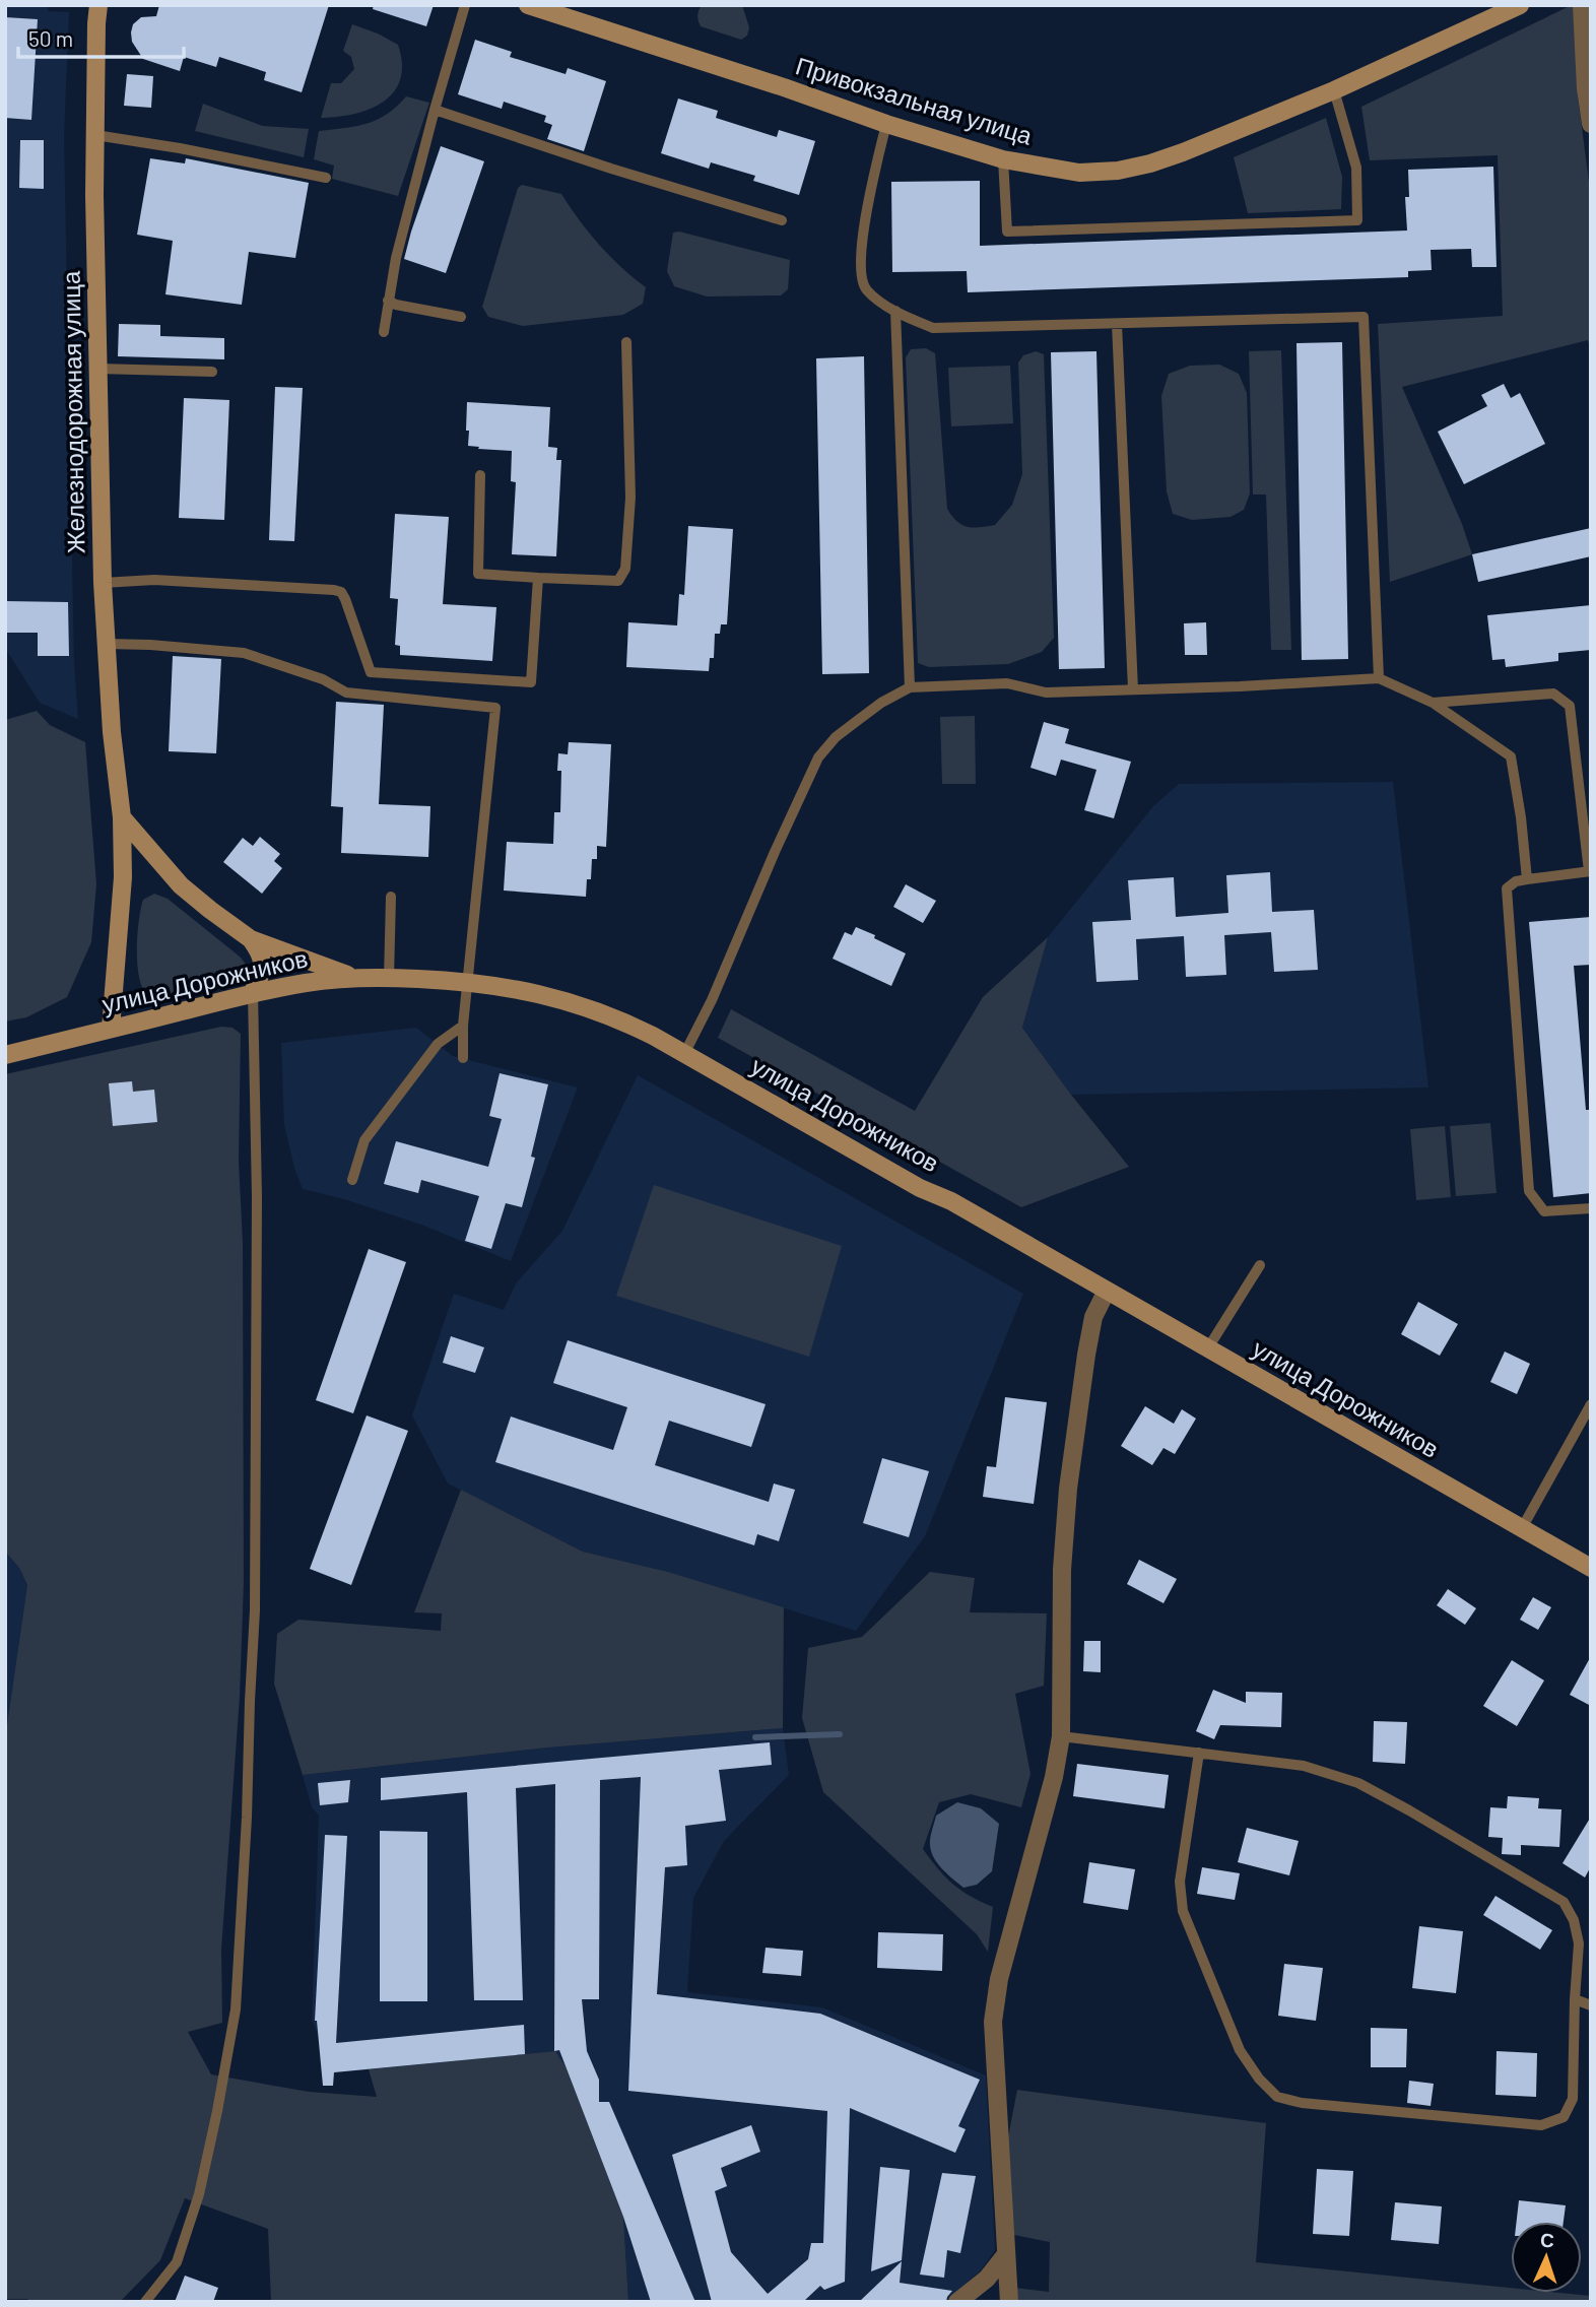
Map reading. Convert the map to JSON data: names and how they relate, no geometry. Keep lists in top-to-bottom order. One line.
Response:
{"streets":{"street":["Привокзальная улица","Железнодорожная улица","улица Дорожников"]},"crossings":[["Железнодорожная улица","улица Дорожников"]],"scale_bar":"50 m","north":"top"}
